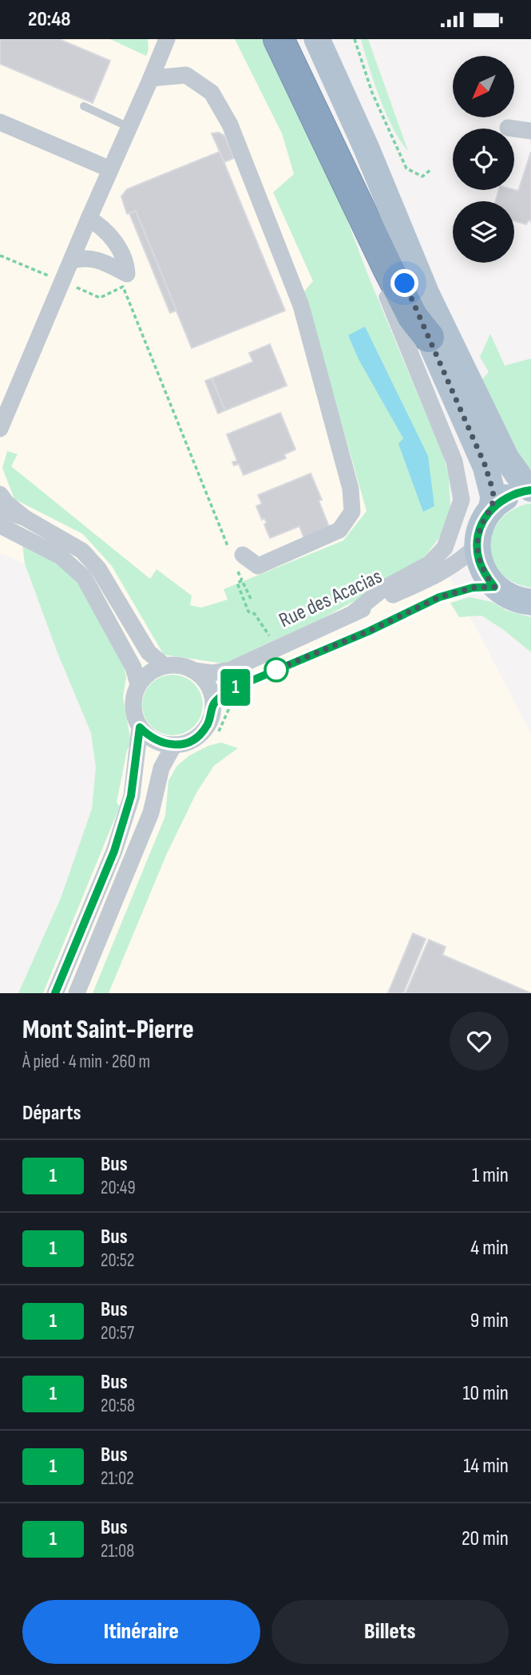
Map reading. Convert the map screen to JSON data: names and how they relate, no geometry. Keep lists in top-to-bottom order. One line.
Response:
{"streets":{"street":["Rue des Acacias"]},"lines":["bus line 1"],"north":"bottom left","page":{"status":"20:48","on_map":"1","heading":[["Mont Saint-Pierre","À pied · 4 min · 260 m"],"Départs"],"list":[{"mark":"1","name":"Bus","note":"20:49","value":"1 min"},{"mark":"1","name":"Bus","note":"20:52","value":"4 min"},{"mark":"1","name":"Bus","note":"20:57","value":"9 min"},{"mark":"1","name":"Bus","note":"20:58","value":"10 min"},{"mark":"1","name":"Bus","note":"21:02","value":"14 min"},{"mark":"1","name":"Bus","note":"21:08","value":"20 min"}],"buttons":["Itinéraire","Billets"]}}
